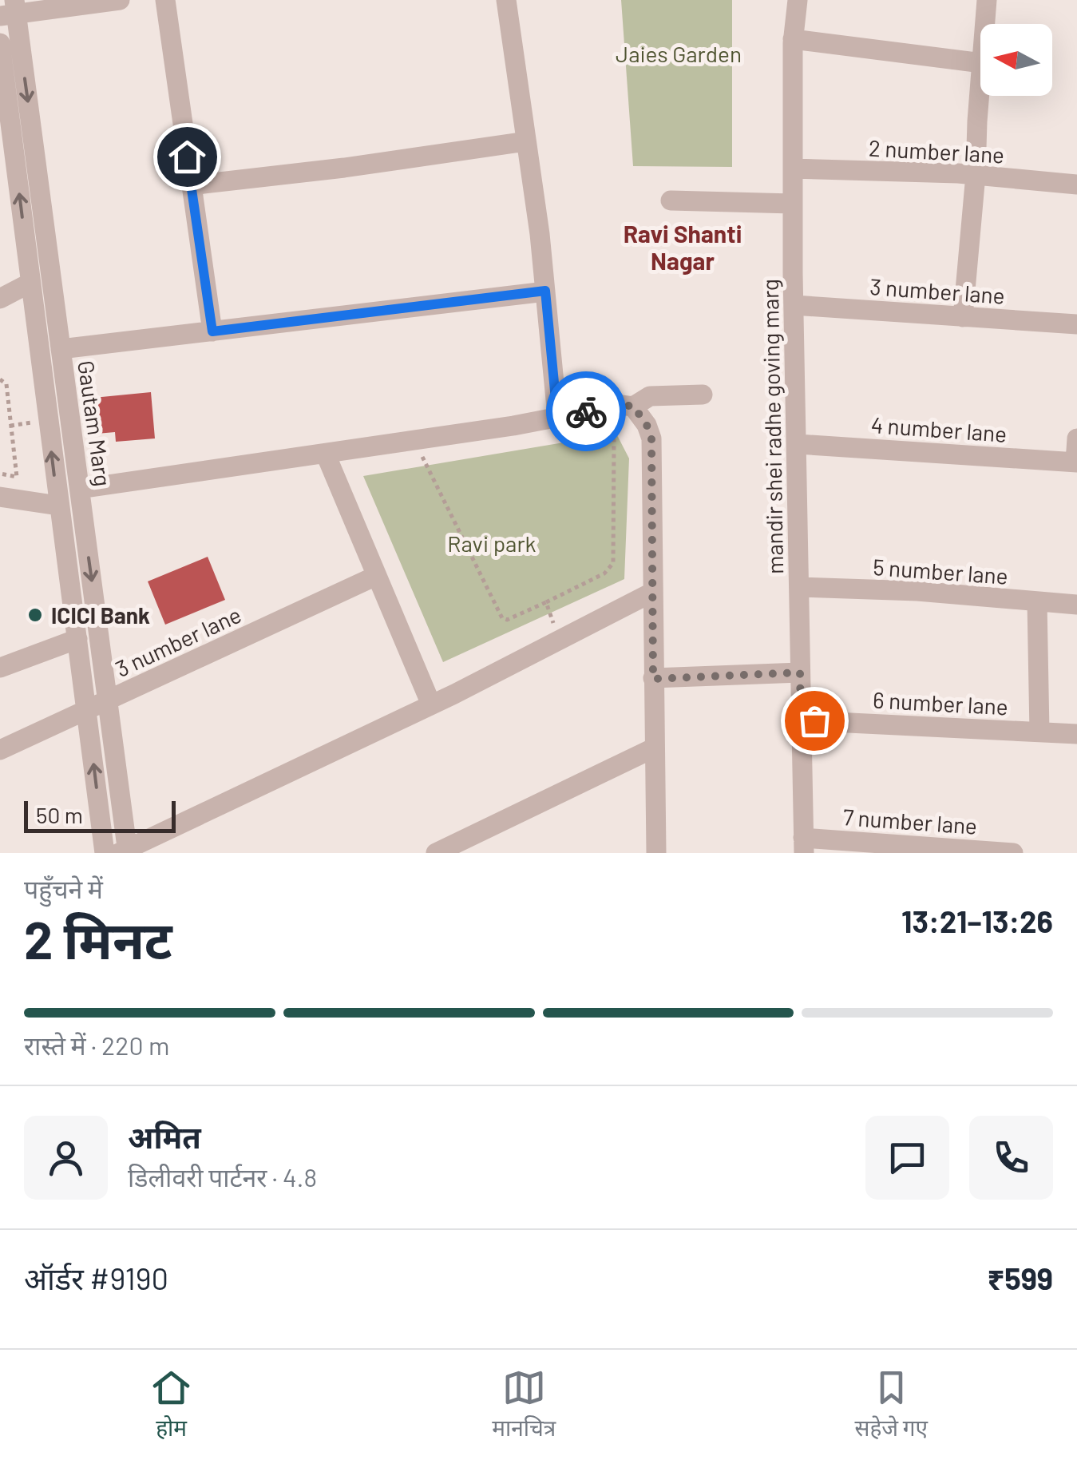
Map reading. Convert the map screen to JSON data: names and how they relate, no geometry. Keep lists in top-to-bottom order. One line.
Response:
{"streets":{"street":["2 number lane","3 number lane","Gautam Marg","mandir shei radhe goving marg","4 number lane","5 number lane","6 number lane","7 number lane"]},"crossings":[["2 number lane","mandir shei radhe goving marg"],["3 number lane","Gautam Marg"],["3 number lane","mandir shei radhe goving marg"],["mandir shei radhe goving marg","4 number lane"],["mandir shei radhe goving marg","5 number lane"],["mandir shei radhe goving marg","6 number lane"],["mandir shei radhe goving marg","7 number lane"]],"districts":["Ravi Shanti Nagar"],"parks":["Jaies Garden","Ravi park"],"places":["ICICI Bank"],"scale_bar":"50 m","north":"left","page":{"scale":"50 m","heading":["2 मिनट","पहुँचने में","13:21–13:26"],"panel":["अमित","डिलीवरी पार्टनर · 4.8","ऑर्डर #9190","₹599"],"bar":"रास्ते में · 220 m","tabs":["होम","मानचित्र","सहेजे गए"]}}
